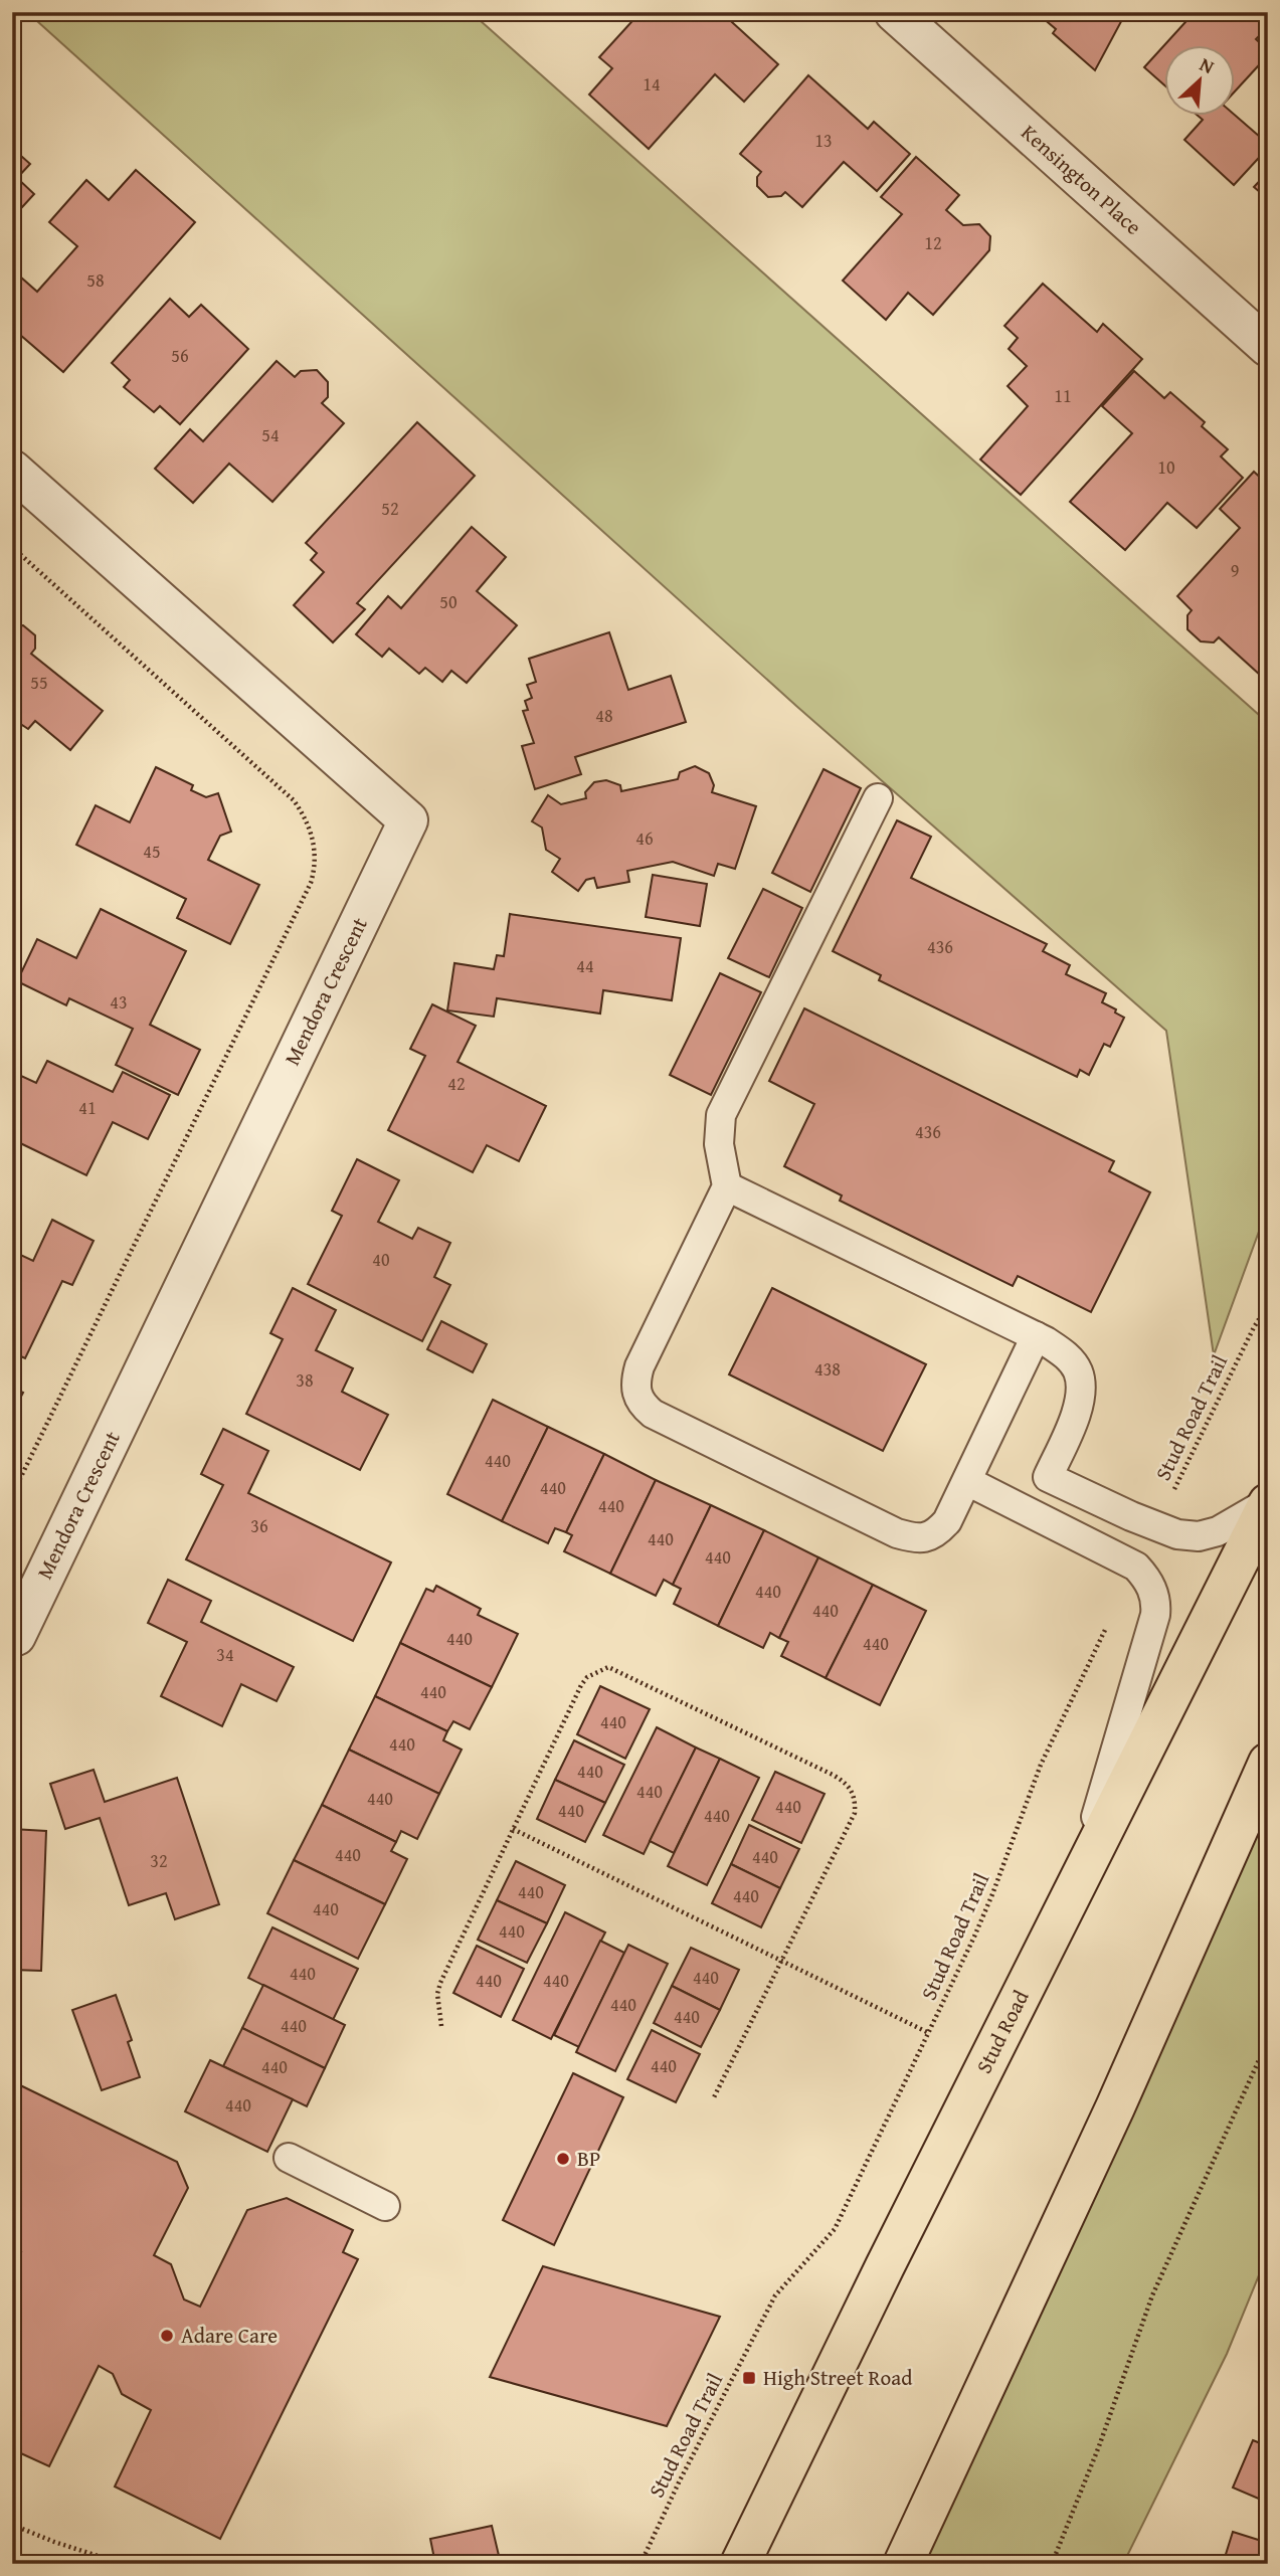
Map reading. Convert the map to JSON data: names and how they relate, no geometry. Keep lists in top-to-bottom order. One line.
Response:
{"streets":{"highway":["Stud Road"],"street":["Kensington Place","Mendora Crescent"],"path":["Stud Road Trail"]},"places":{"other":["BP","Adare Care"],"transit":["High Street Road"]},"house_numbers":["14","13","12","58","56","11","54","10","52","9","50","55","48","46","45","436","44","43","42","41","436","40","438","38","440","440","440","36","440","440","440","440","440","440","34","440","440","440","440","440","440","440","440","440","440","440","32","440","440","440","440","440","440","440","440","440","440","440","440","440","440"],"north":"top right"}
